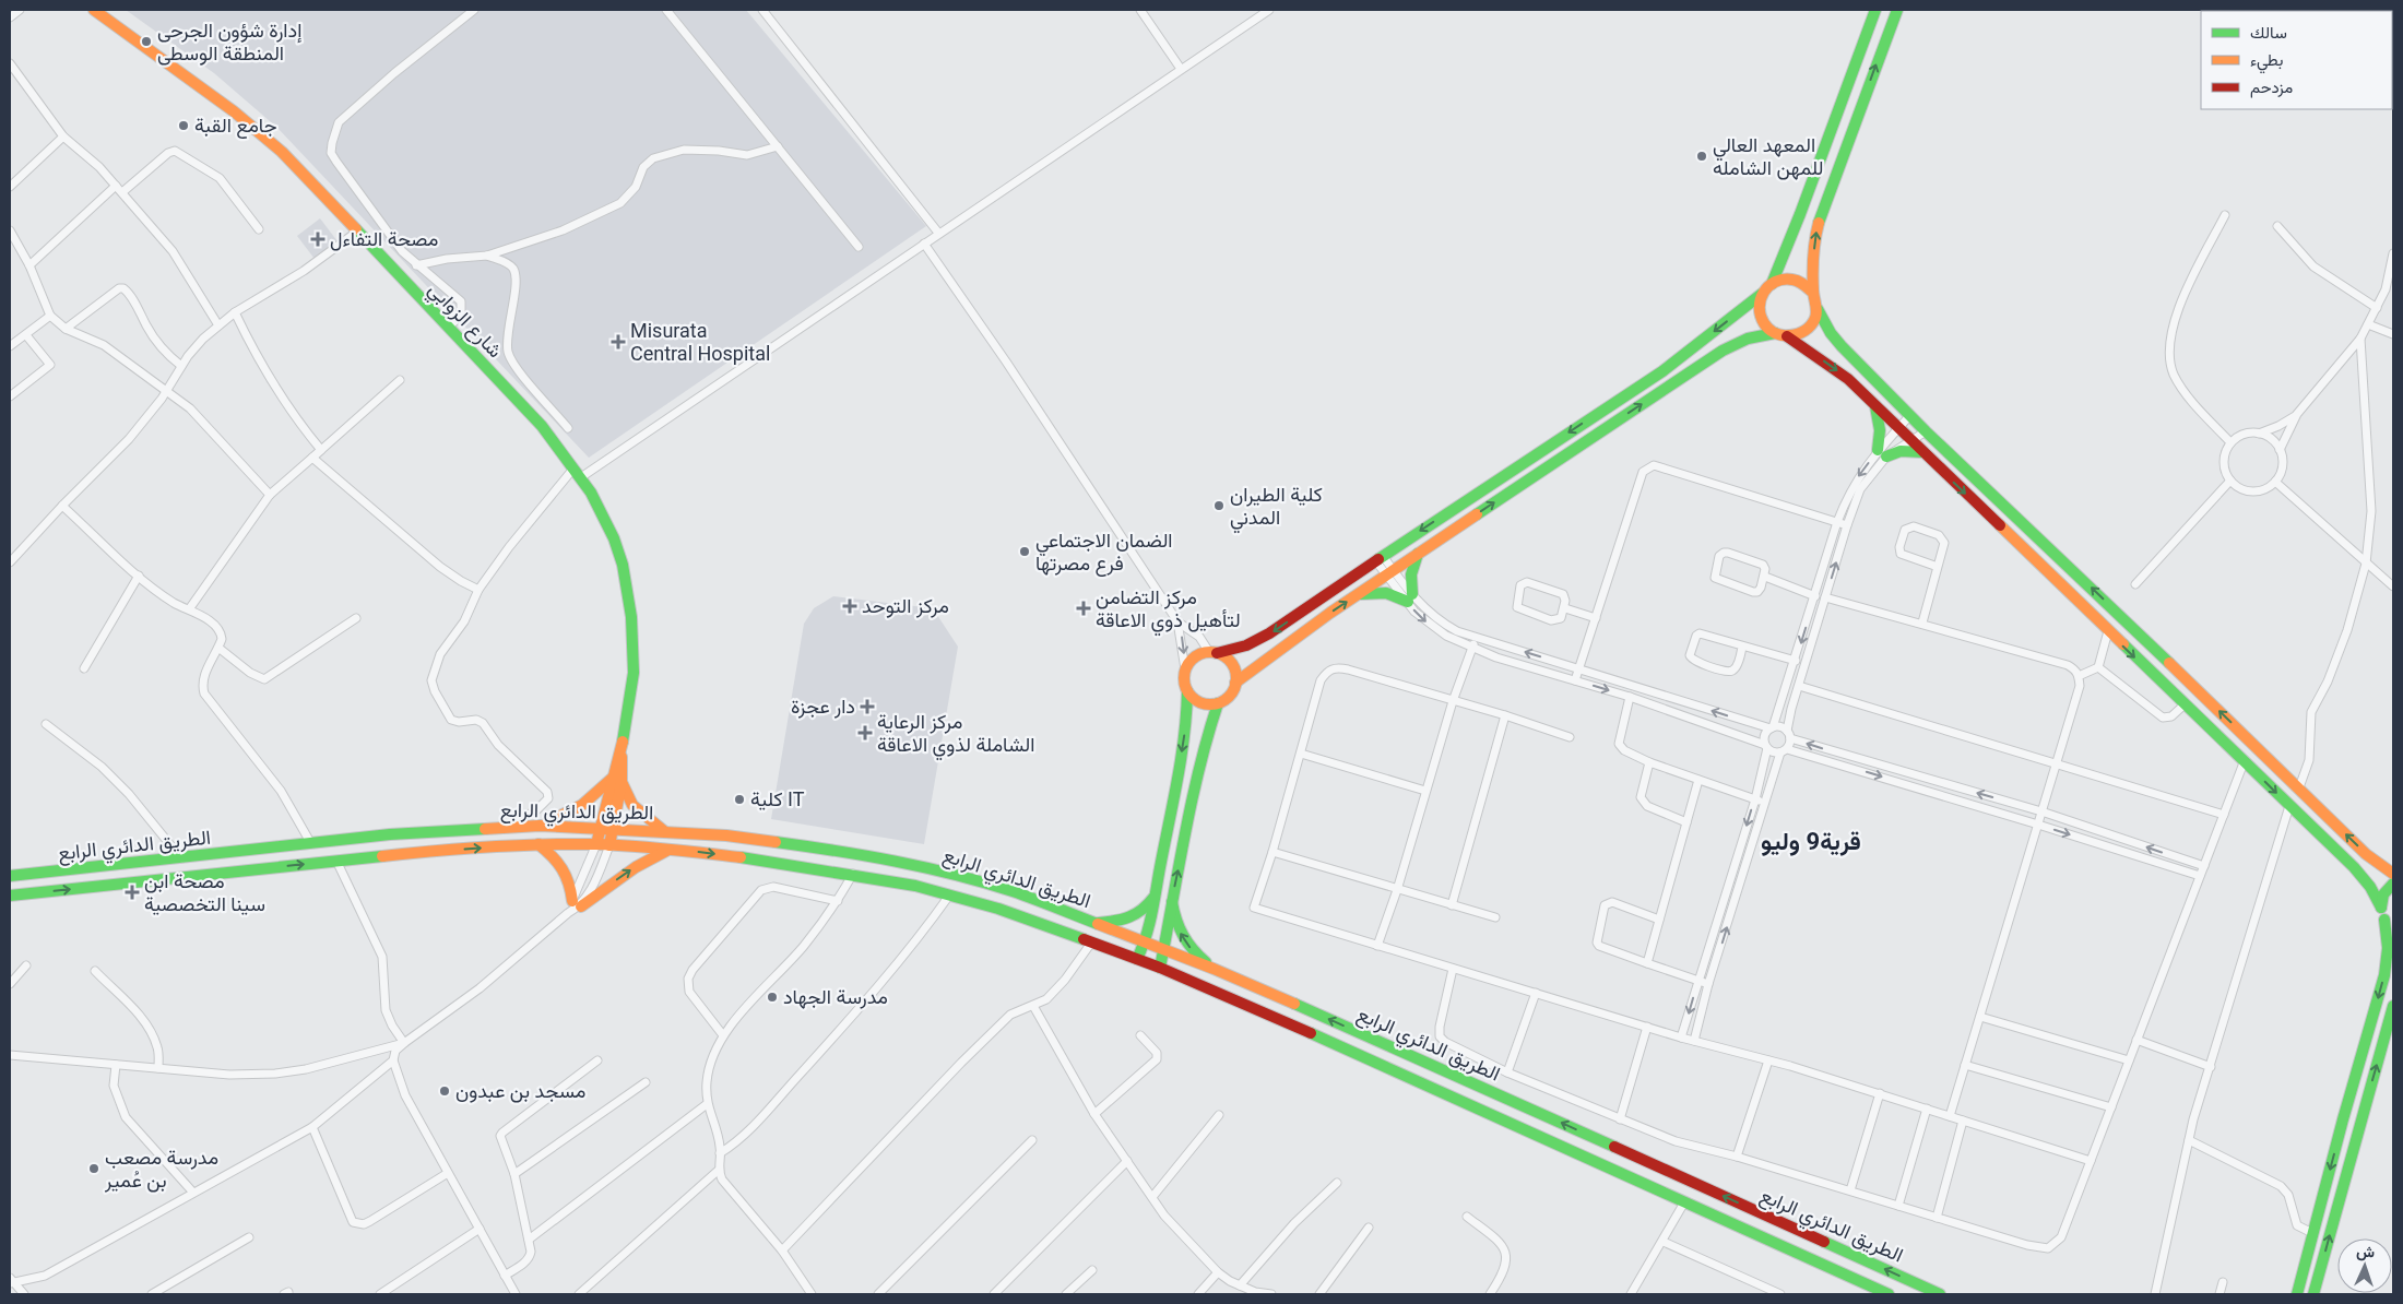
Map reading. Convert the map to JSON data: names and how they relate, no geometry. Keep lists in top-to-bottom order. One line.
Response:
{"streets":{"street":["شارع الزوابي","الطريق الدائري الرابع"]},"districts":["قرية9 وليو"],"places":{"other":["إدارة شؤون الجرحى المنطقة الوسطى","جامع القبة","المعهد العالي للمهن الشامله","كلية الطيران المدني","الضمان الاجتماعي فرع مصرتها","كلية IT","مدرسة الجهاد","مسجد بن عبدون","مدرسة مصعب بن عُمير"],"health":["مصحة التفاءل","Misurata Central Hospital","مركز التوحد","مركز التضامن لتأهيل ذوي الاعاقة","دار عجزة","مركز الرعاية الشاملة لذوي الاعاقة","مصحة ابن سينا التخصصية"]},"legend":["سالك","بطيء","مزدحم"],"north":"top"}
